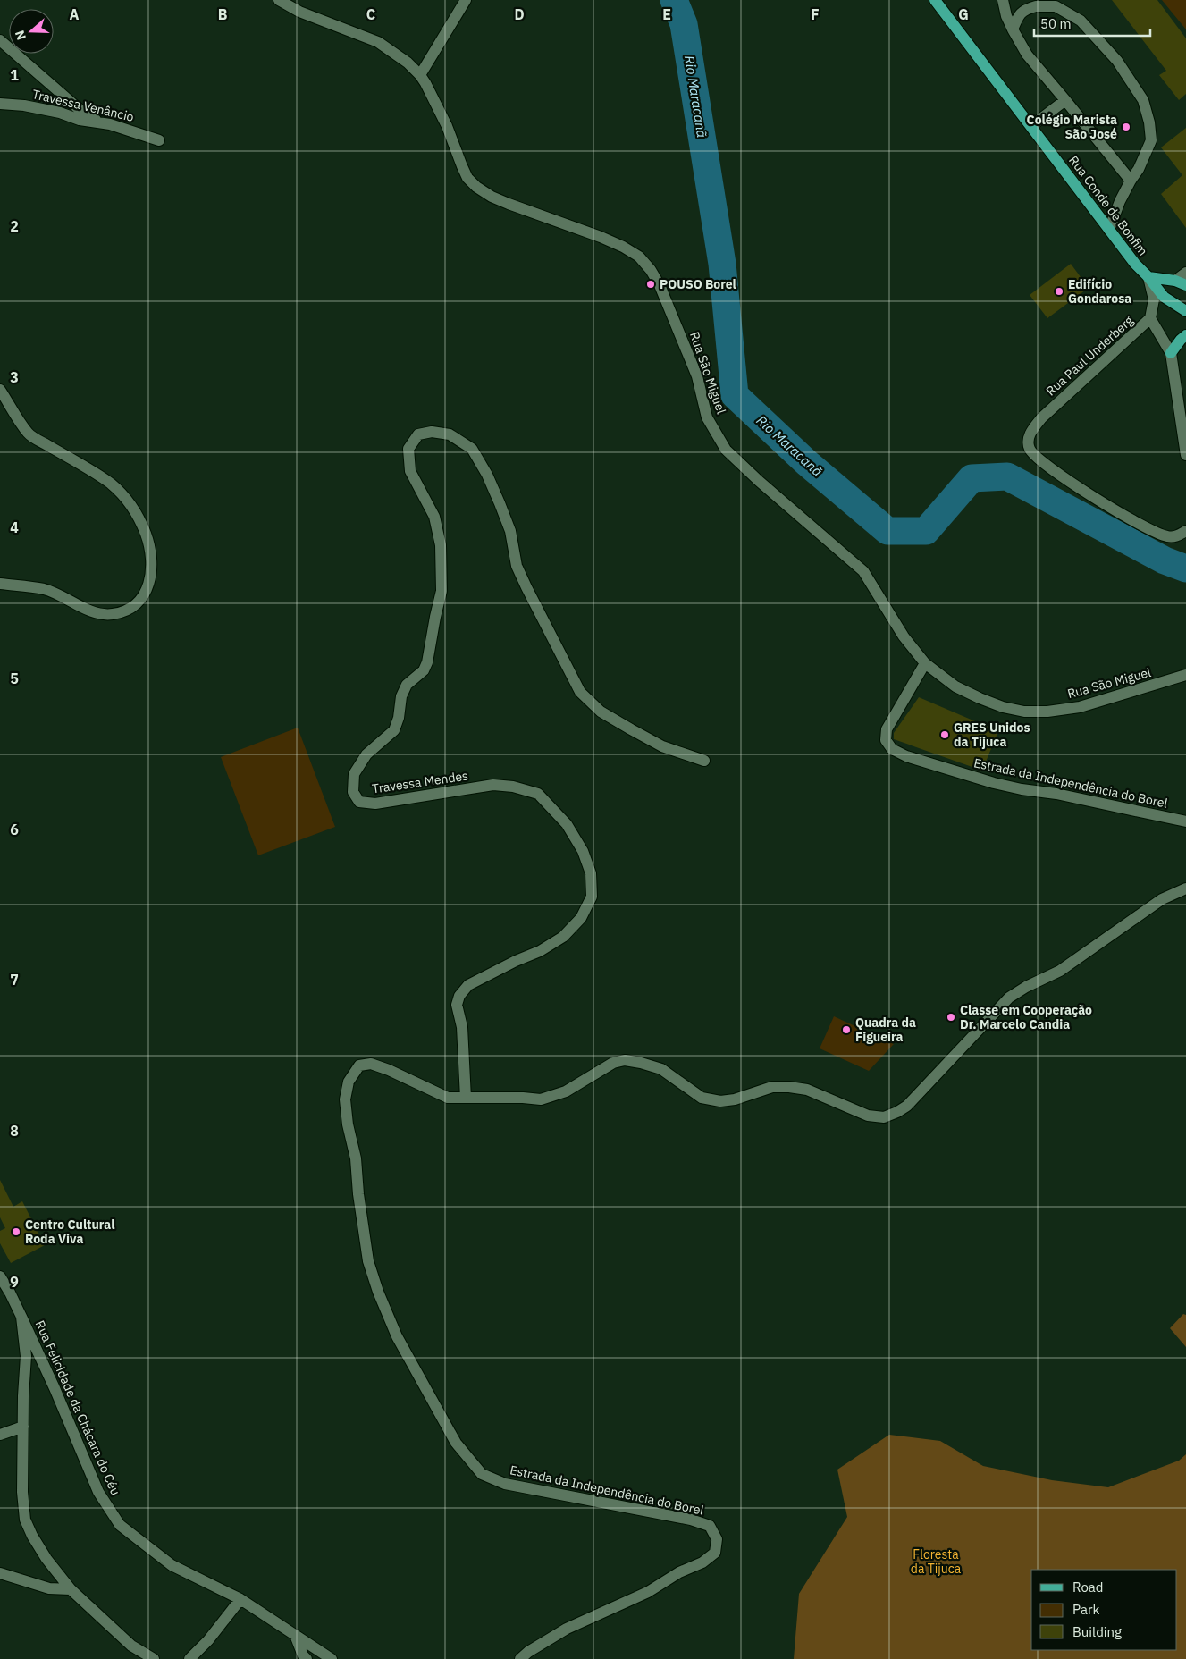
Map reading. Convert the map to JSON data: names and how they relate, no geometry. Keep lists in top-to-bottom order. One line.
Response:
{"streets":{"main road":["Rua Conde de Bonfim"],"street":["Travessa Venâncio","Rua Paul Underberg","Rua São Miguel","Travessa Mendes","Estrada da Independência do Borel","Rua Felicidade da Chácara do Céu"]},"crossings":[["Rua Conde de Bonfim","Rua Paul Underberg"],["Rua São Miguel","Estrada da Independência do Borel"],["Travessa Mendes","Estrada da Independência do Borel"]],"water":["Rio Maracanã"],"parks":["Floresta da Tijuca"],"places":["Colégio Marista São José","POUSO Borel","Edifício Gondarosa","GRES Unidos da Tijuca","Classe em Cooperação Dr. Marcelo Candia","Quadra da Figueira","Centro Cultural Roda Viva"],"legend":["Road","Park","Building"],"scale_bar":"50 m","north":"left","grid":{"columns":["A","B","C","D","E","F","G"],"rows":["1","2","3","4","5","6","7","8","9"]}}
